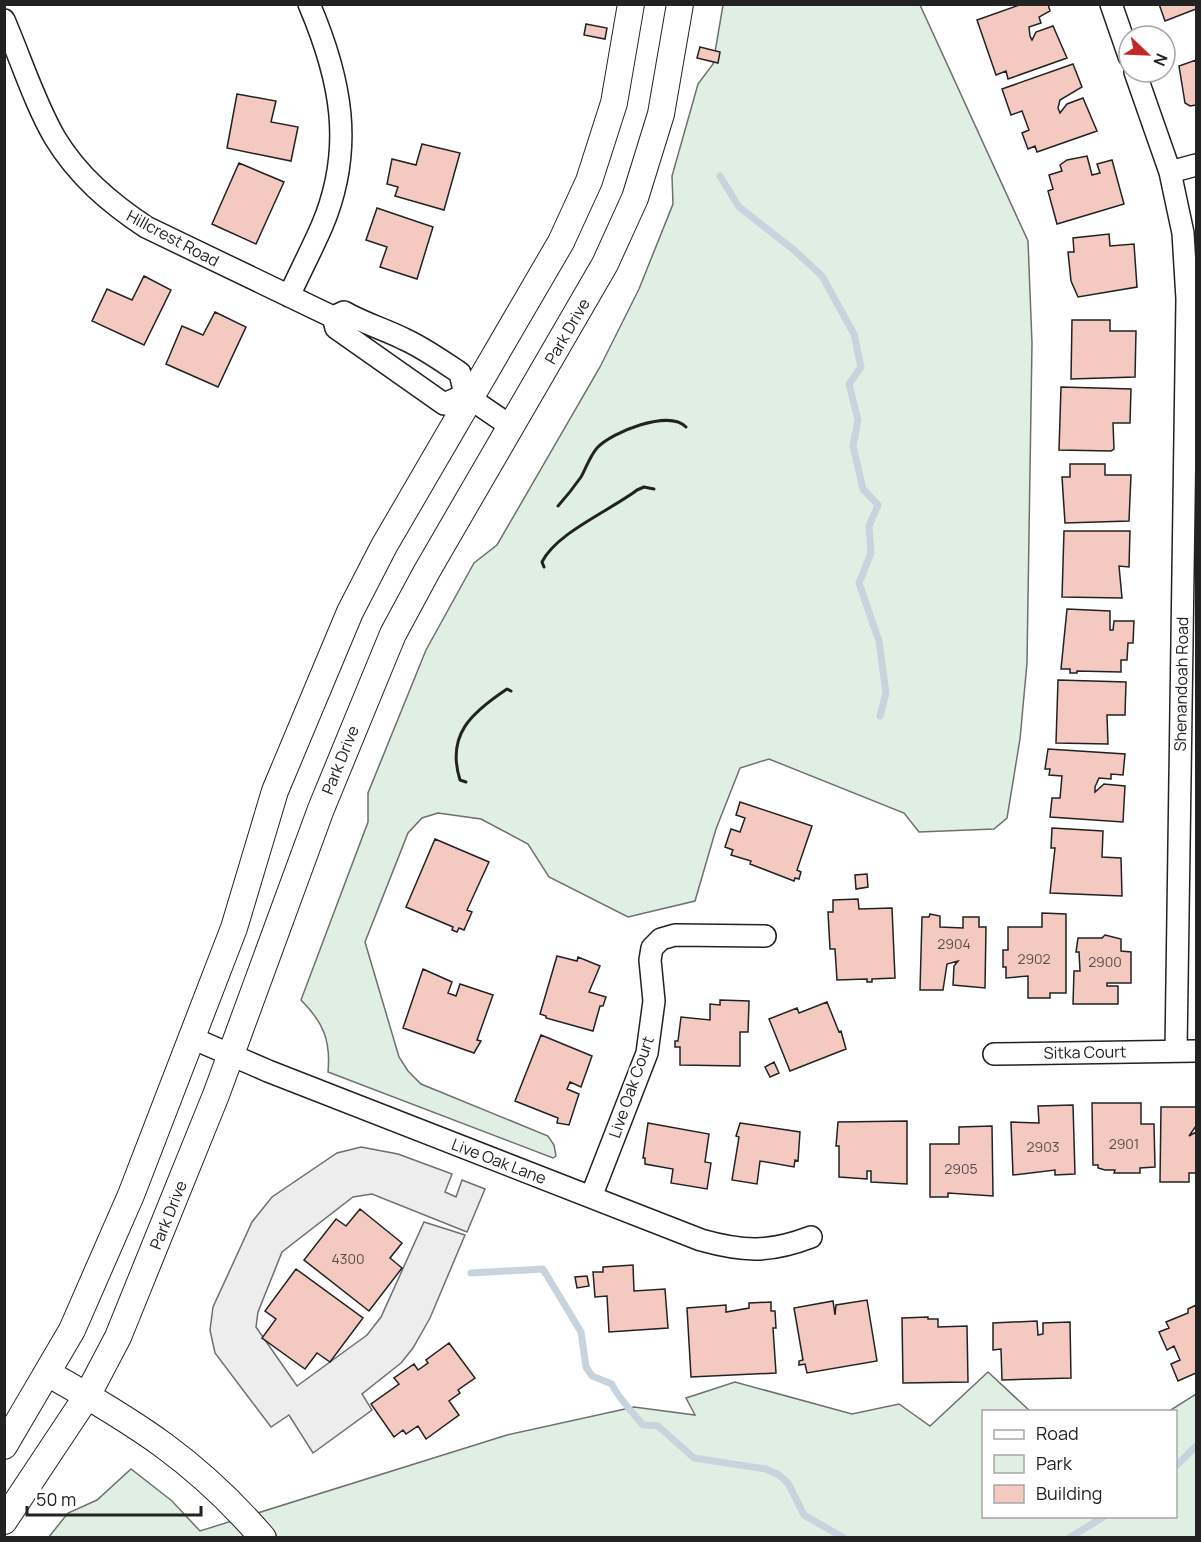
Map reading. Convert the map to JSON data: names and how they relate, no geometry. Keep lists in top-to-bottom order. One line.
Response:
{"streets":{"street":["Hillcrest Road","Park Drive","Shenandoah Road","Sitka Court","Live Oak Court","Live Oak Lane"]},"crossings":[["Park Drive","Live Oak Lane"],["Shenandoah Road","Sitka Court"],["Live Oak Court","Live Oak Lane"]],"house_numbers":["2904","2902","2900","2901","2903","2905","4300"],"legend":["Road","Park","Building"],"scale_bar":"50 m","north":"bottom right"}
